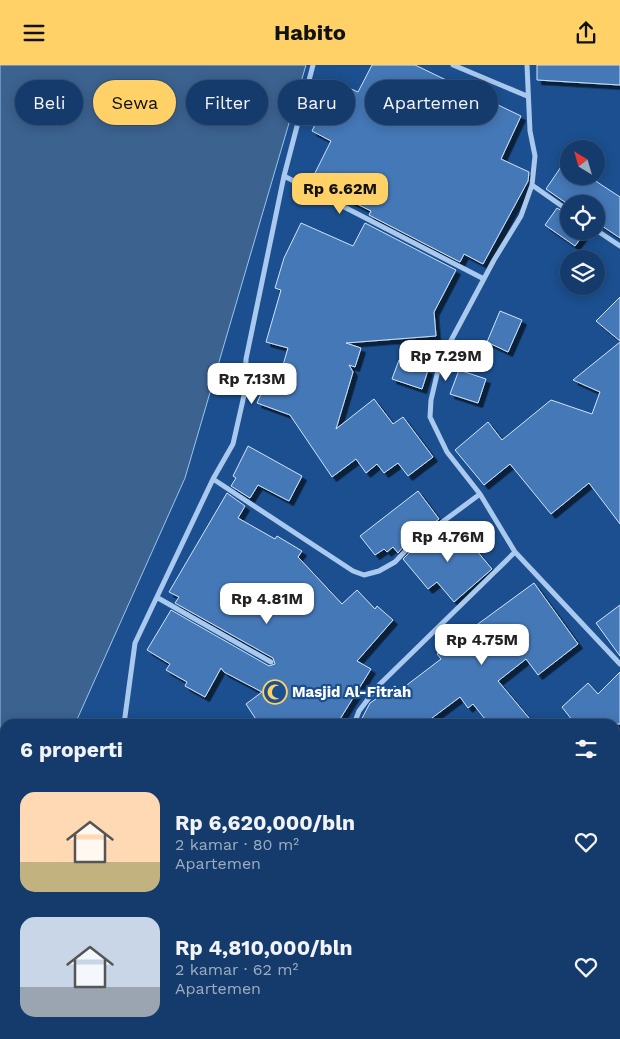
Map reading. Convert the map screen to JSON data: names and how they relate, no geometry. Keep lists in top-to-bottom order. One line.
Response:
{"places":{"mosque":["Masjid Al-Fitrah"]},"north":"top left","page":{"header":"Habito","chip":["Beli","Sewa","Filter","Baru","Apartemen"],"price":["Rp 6.62M","Rp 7.29M","Rp 7.13M","Rp 4.76M","Rp 4.81M","Rp 4.75M"],"heading":"6 properti","list":[{"name":"Rp 6,620,000/bln","note":"2 kamar · 80 m² · Apartemen"},{"name":"Rp 4,810,000/bln","note":"2 kamar · 62 m² · Apartemen"}]}}
